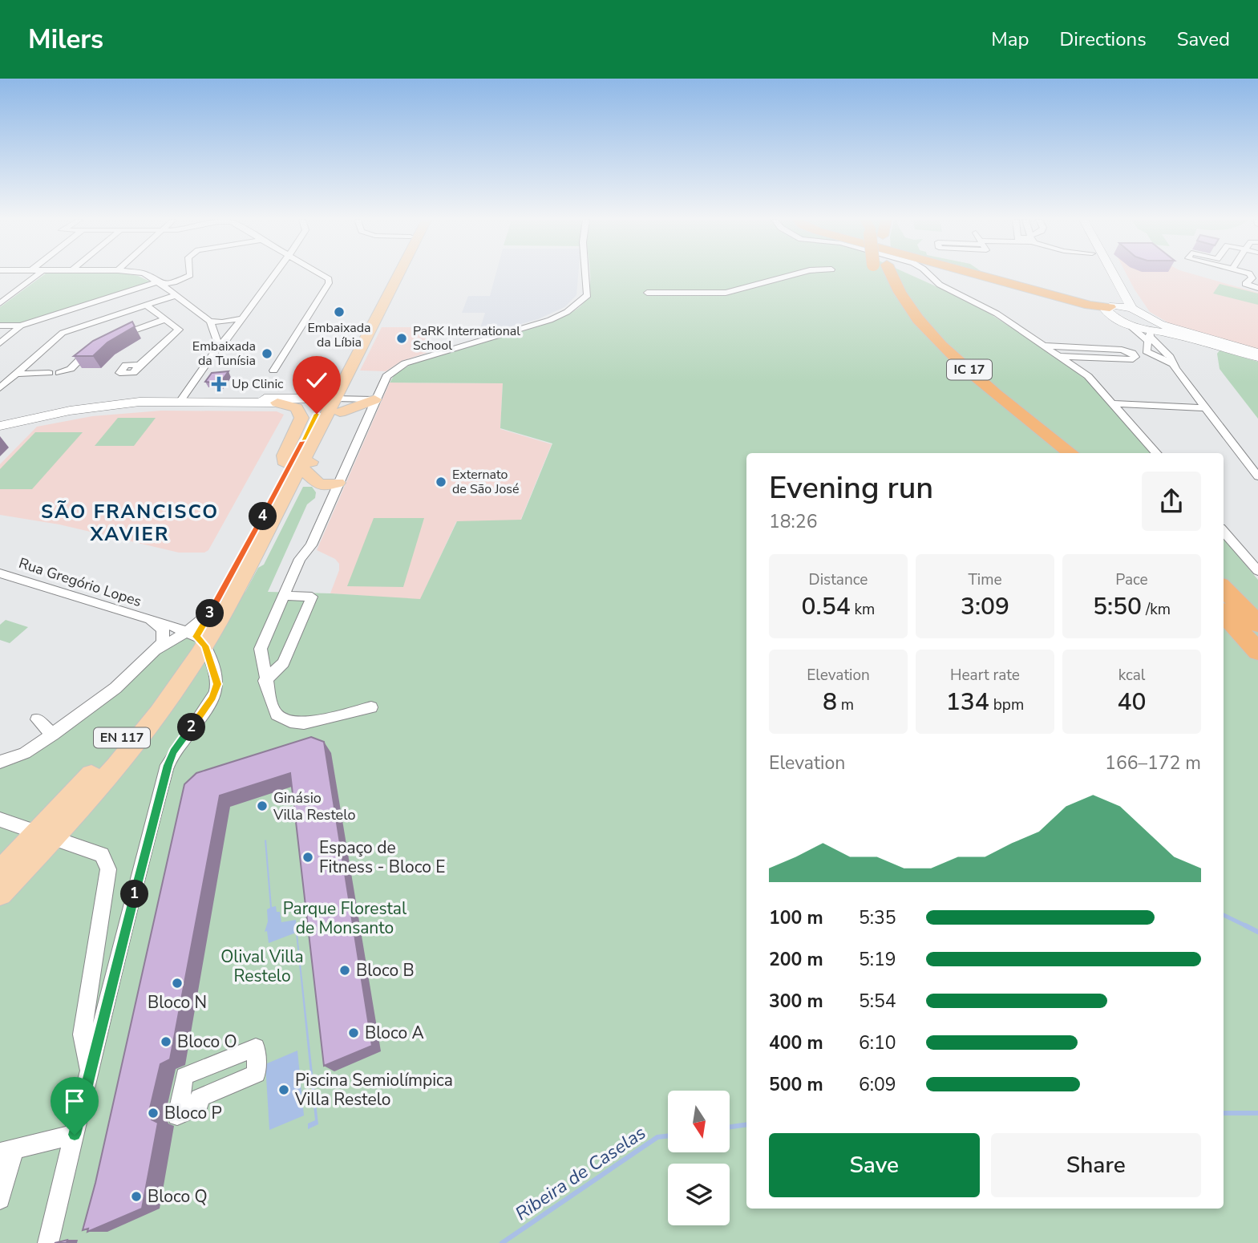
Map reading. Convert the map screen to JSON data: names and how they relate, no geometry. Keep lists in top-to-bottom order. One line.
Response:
{"streets":{"highway":["IC 17"],"street":["Rua Gregório Lopes"]},"districts":["SÃO FRANCISCO XAVIER"],"water":["Ribeira de Caselas"],"parks":["Parque Florestal de Monsanto","Olival Villa Restelo"],"places":{"other":["Embaixada da Líbia","PaRK International School","Embaixada da Tunísia","Externato de São José","Ginásio Villa Restelo","Espaço de Fitness - Bloco E","Bloco B","Bloco N","Bloco A","Bloco O","Piscina Semiolímpica Villa Restelo","Bloco P","Bloco Q"],"health":["Up Clinic"]},"north":"bottom","page":{"header":"Milers","nav":["Map","Directions","Saved"],"heading":["Evening run","18:26"],"pins":["4","3","2","1"],"stats":[["Distance","0.54 km"],["Time","3:09"],["Pace","5:50 /km"],["Elevation","8 m"],["Heart rate","134 bpm"],["kcal","40"]],"chart":["Elevation","166–172 m"],"list":[{"name":"100 m","note":"5:35"},{"name":"200 m","note":"5:19"},{"name":"300 m","note":"5:54"},{"name":"400 m","note":"6:10"},{"name":"500 m","note":"6:09"}],"buttons":["Save","Share"]}}
